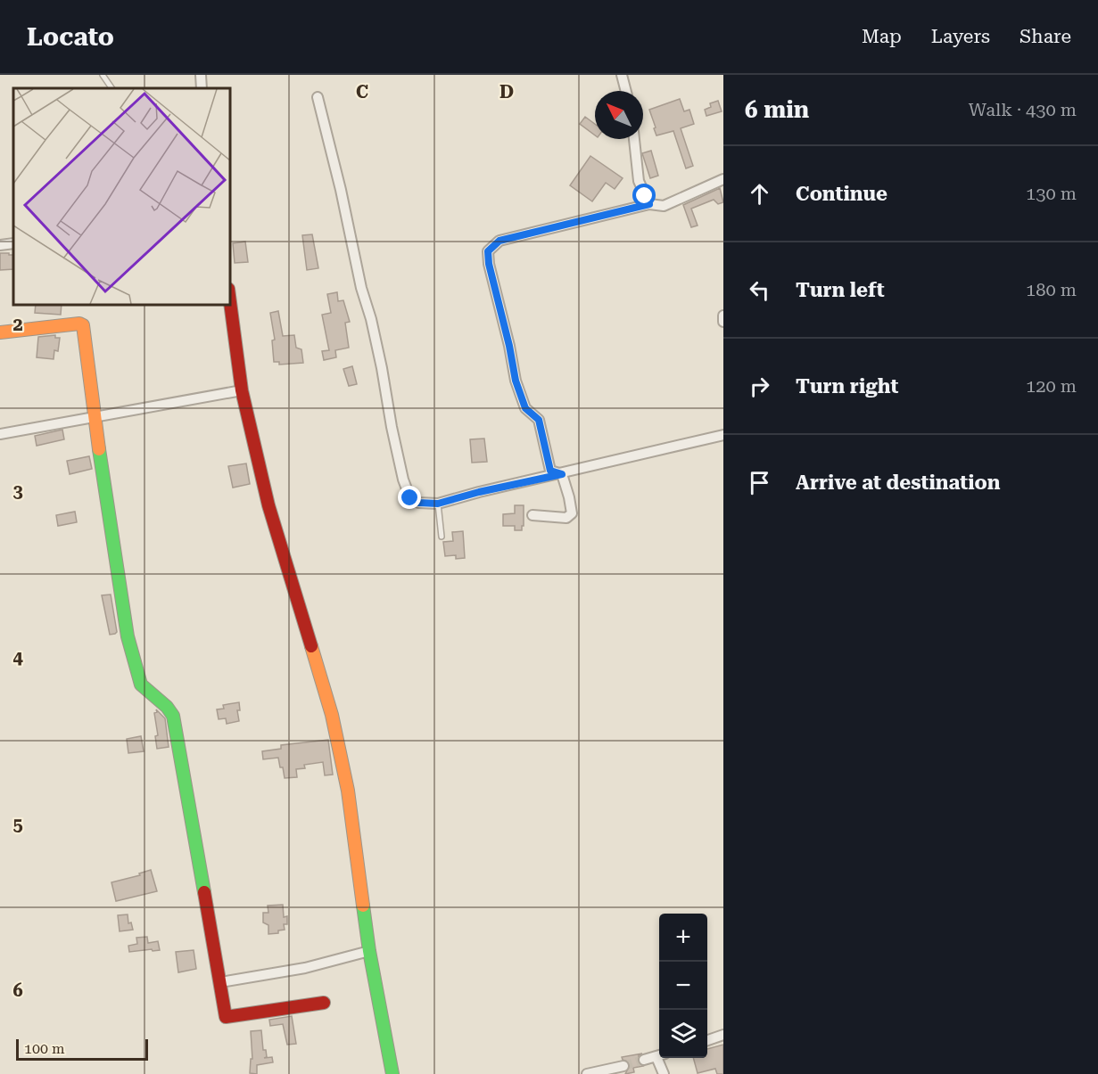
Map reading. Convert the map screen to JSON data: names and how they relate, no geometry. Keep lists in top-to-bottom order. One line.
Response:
{"scale_bar":"100 m","north":"top left","page":{"header":"Locato","nav":["Map","Layers","Share"],"heading":["6 min","Walk · 430 m"],"list":[["Continue","130 m"],["Turn left","180 m"],["Turn right","120 m"],"Arrive at destination"],"map_buttons":["+","−"],"scale":"100 m"},"grid":{"columns":["C","D"],"rows":["2","3","4","5","6"]}}
